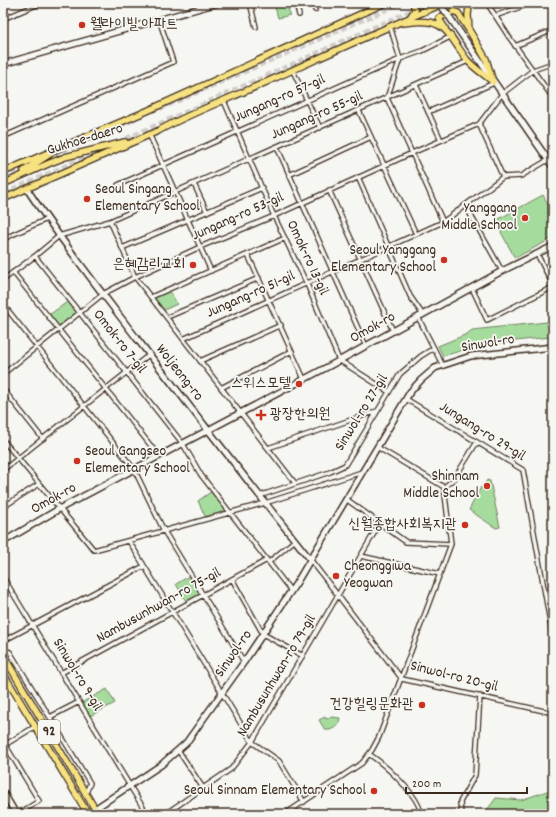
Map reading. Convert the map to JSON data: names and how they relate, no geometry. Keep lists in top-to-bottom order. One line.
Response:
{"streets":{"main road":["Gukhoe-daero","Omok-ro","Sinwol-ro","Woljeong-ro","92"],"street":["Jungang-ro 57-gil","Jungang-ro 55-gil","Jungang-ro 53-gil","Omok-ro 13-gil","Jungang-ro 51-gil","Omok-ro 7-gil","Sinwol-ro 27-gil","Jungang-ro 29-gil","Nambusunhwan-ro 75-gil","Sinwol-ro 9-gil","Nambusunhwan-ro 79-gil","Sinwol-ro 20-gil"]},"crossings":[["Jungang-ro 57-gil","Omok-ro 13-gil"],["Jungang-ro 55-gil","Omok-ro 13-gil"],["Jungang-ro 55-gil","Woljeong-ro"],["Jungang-ro 53-gil","Omok-ro 13-gil"],["Jungang-ro 53-gil","Omok-ro 7-gil"],["Jungang-ro 53-gil","Woljeong-ro"],["Omok-ro 13-gil","Jungang-ro 51-gil"],["Omok-ro 13-gil","Omok-ro"],["Omok-ro","Omok-ro 7-gil"],["Omok-ro","Sinwol-ro"],["Omok-ro","Woljeong-ro"],["Omok-ro","Sinwol-ro 27-gil"],["Sinwol-ro","Woljeong-ro"],["Sinwol-ro","Jungang-ro 29-gil"],["Sinwol-ro","Sinwol-ro 9-gil"],["Sinwol-ro","Sinwol-ro 20-gil"],["Sinwol-ro","92"],["Woljeong-ro","Sinwol-ro 27-gil"],["Woljeong-ro","Sinwol-ro 20-gil"],["Nambusunhwan-ro 75-gil","Sinwol-ro 9-gil"],["Nambusunhwan-ro 79-gil","Sinwol-ro 20-gil"]],"places":{"other":["웰라이빌 아파트","Seoul Singang Elementary School","Yanggang Middle School","Seoul Yanggang Elementary School","은혜감리교회","스위스모텔","Seoul Gangseo Elementary School","Shinnam Middle School","신월종합사회복지관","Cheonggiwa Yeogwan","건강힐링문화관","Seoul Sinnam Elementary School"],"health":["광장한의원"]},"scale_bar":"200 m"}
